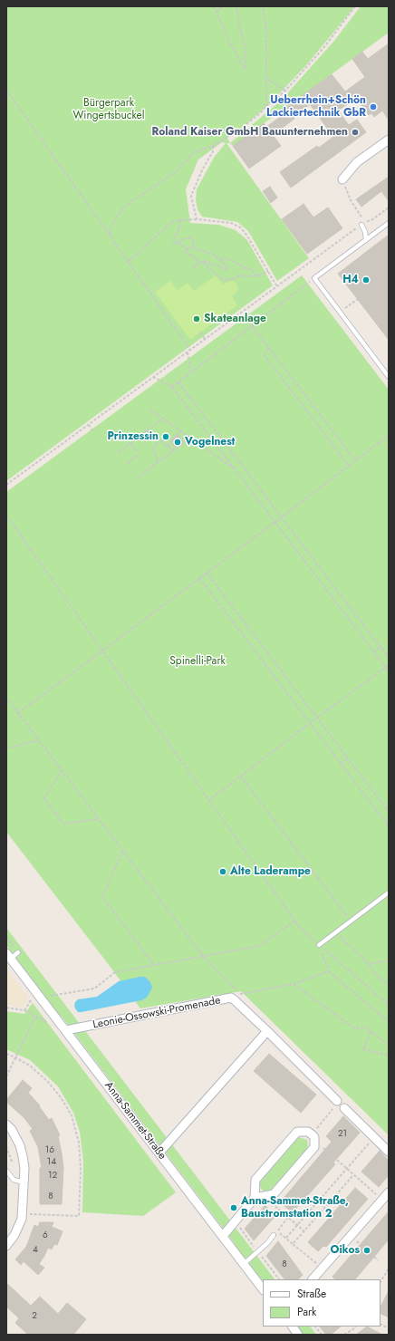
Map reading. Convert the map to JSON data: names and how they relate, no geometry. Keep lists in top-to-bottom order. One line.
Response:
{"streets":{"street":["Leonie-Ossowski-Promenade","Anna-Sammet-Straße"]},"crossings":[["Leonie-Ossowski-Promenade","Anna-Sammet-Straße"]],"parks":["Bürgerpark Wingertsbuckel","Spinelli-Park"],"places":["Ueberrhein+Schön Lackiertechnik GbR","Roland Kaiser GmbH Bauunternehmen","H4","Skateanlage","Prinzessin","Vogelnest","Alte Laderampe","Anna-Sammet-Straße, Baustromstation 2","Oikos"],"house_numbers":["21","16","14","12","8","6","4","8","2"],"legend":["Straße","Park"]}
